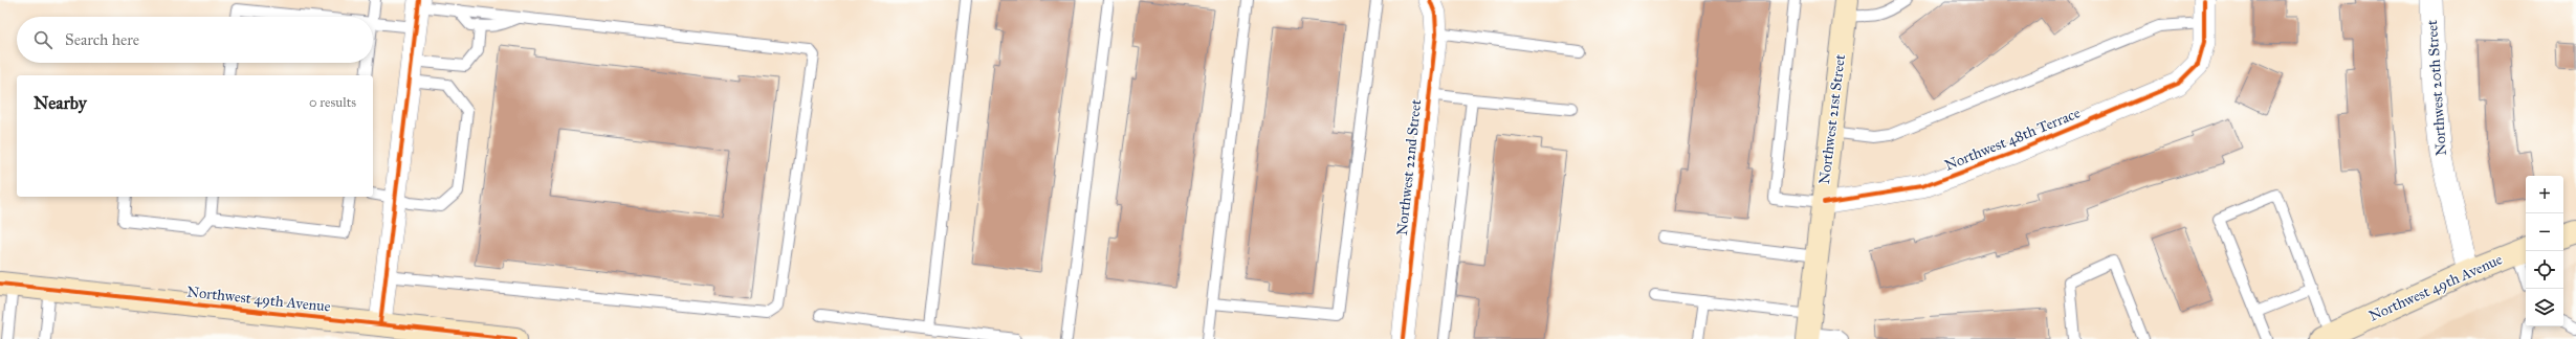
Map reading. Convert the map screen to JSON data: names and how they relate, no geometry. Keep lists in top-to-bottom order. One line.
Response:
{"streets":{"street":["Northwest 20th Street","Northwest 21st Street","Northwest 48th Terrace","Northwest 22nd Street","Northwest 49th Avenue"]},"crossings":[["Northwest 20th Street","Northwest 49th Avenue"],["Northwest 21st Street","Northwest 48th Terrace"]],"page":{"search":"Search here","heading":["Nearby","0 results"],"map_buttons":["+","−"]}}
